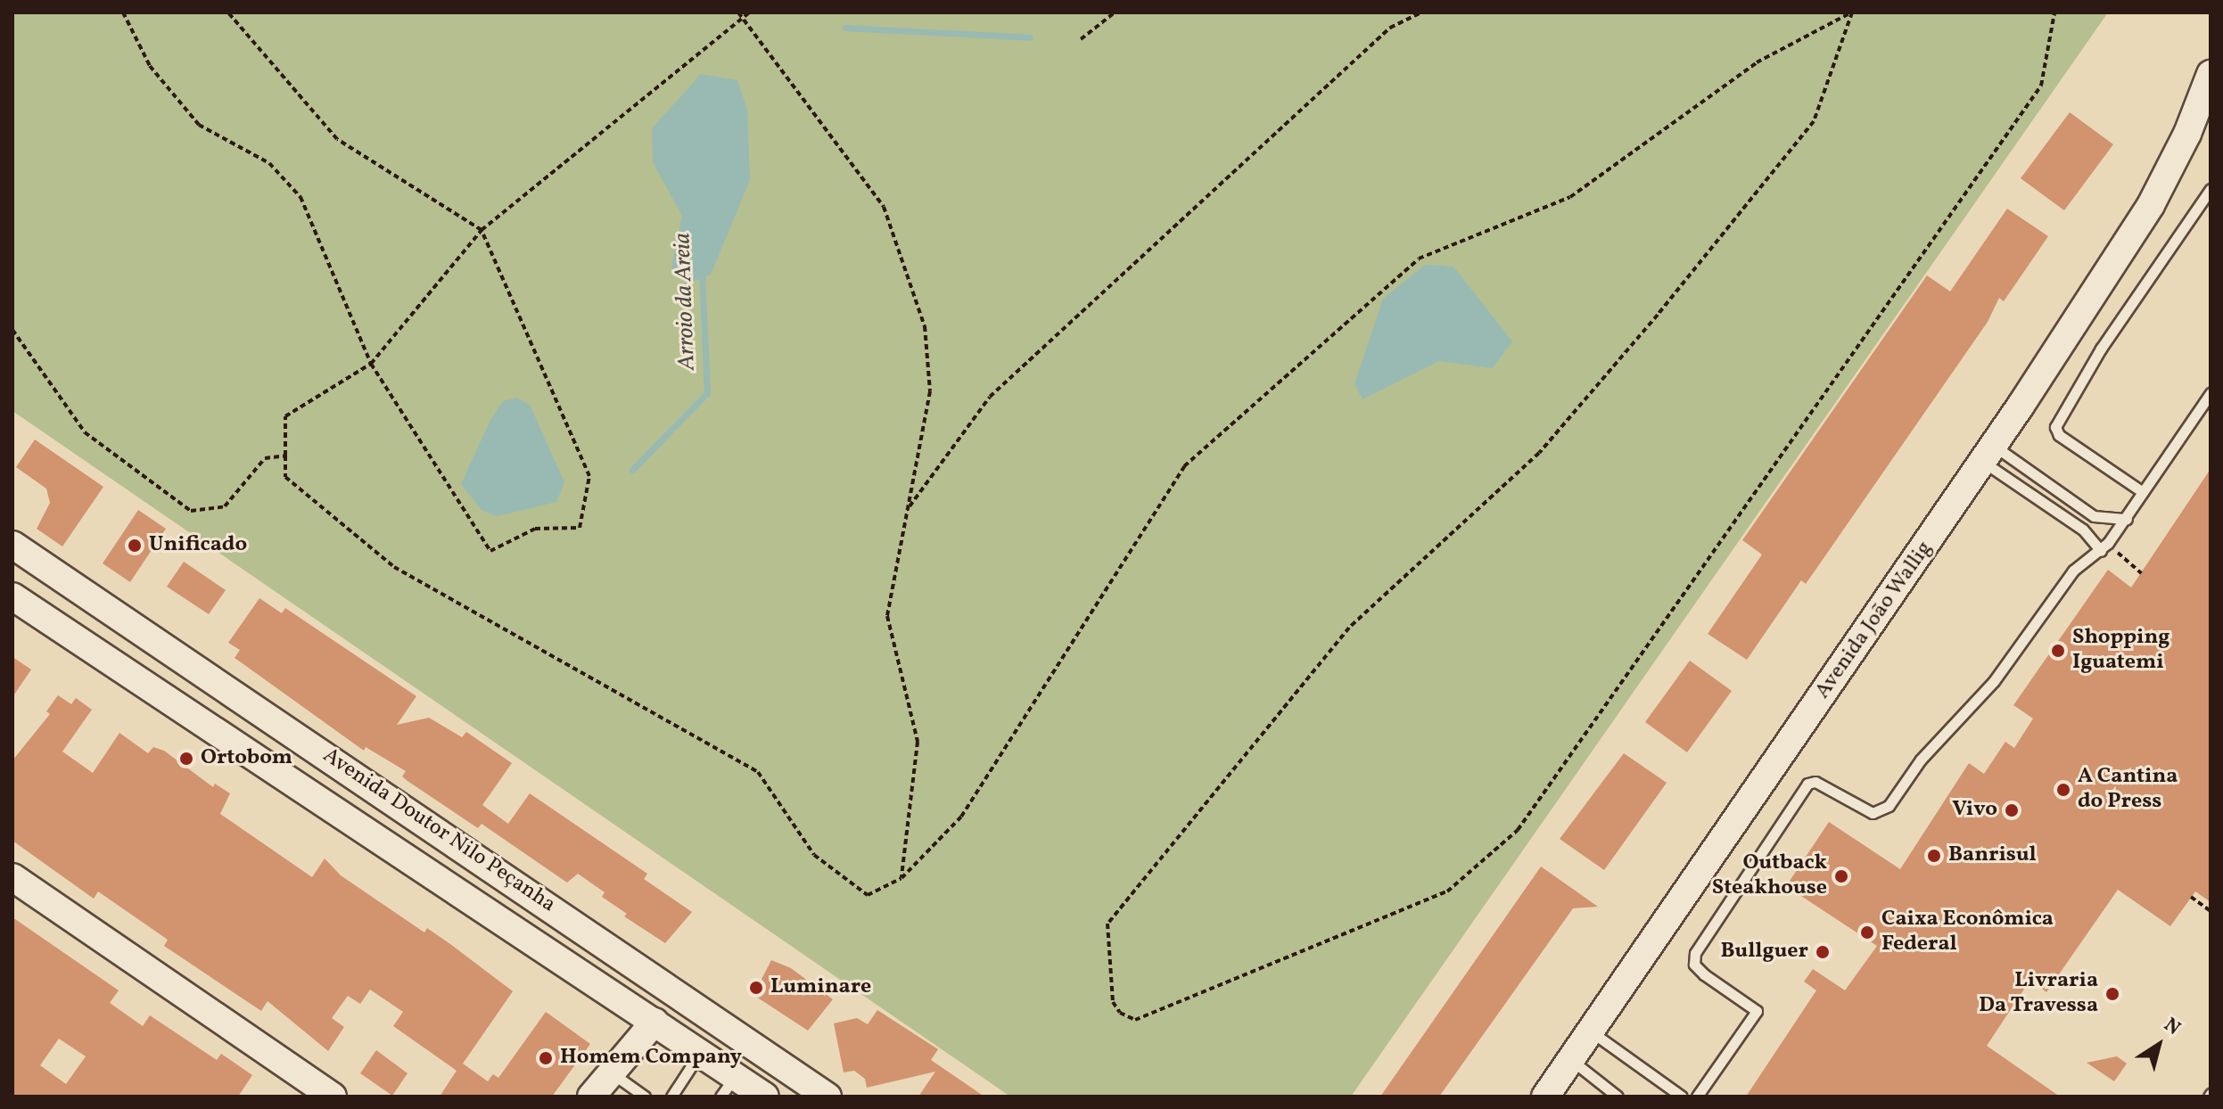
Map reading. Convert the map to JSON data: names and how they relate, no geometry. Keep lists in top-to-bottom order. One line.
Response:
{"streets":{"main road":["Avenida João Wallig","Avenida Doutor Nilo Peçanha"]},"water":["Arroio da Areia"],"places":["Unificado","Shopping Iguatemi","Ortobom","A Cantina do Press","Vivo","Banrisul","Outback Steakhouse","Caixa Econômica Federal","Bullguer","Luminare","Livraria Da Travessa","Homem Company"],"north":"top right"}
